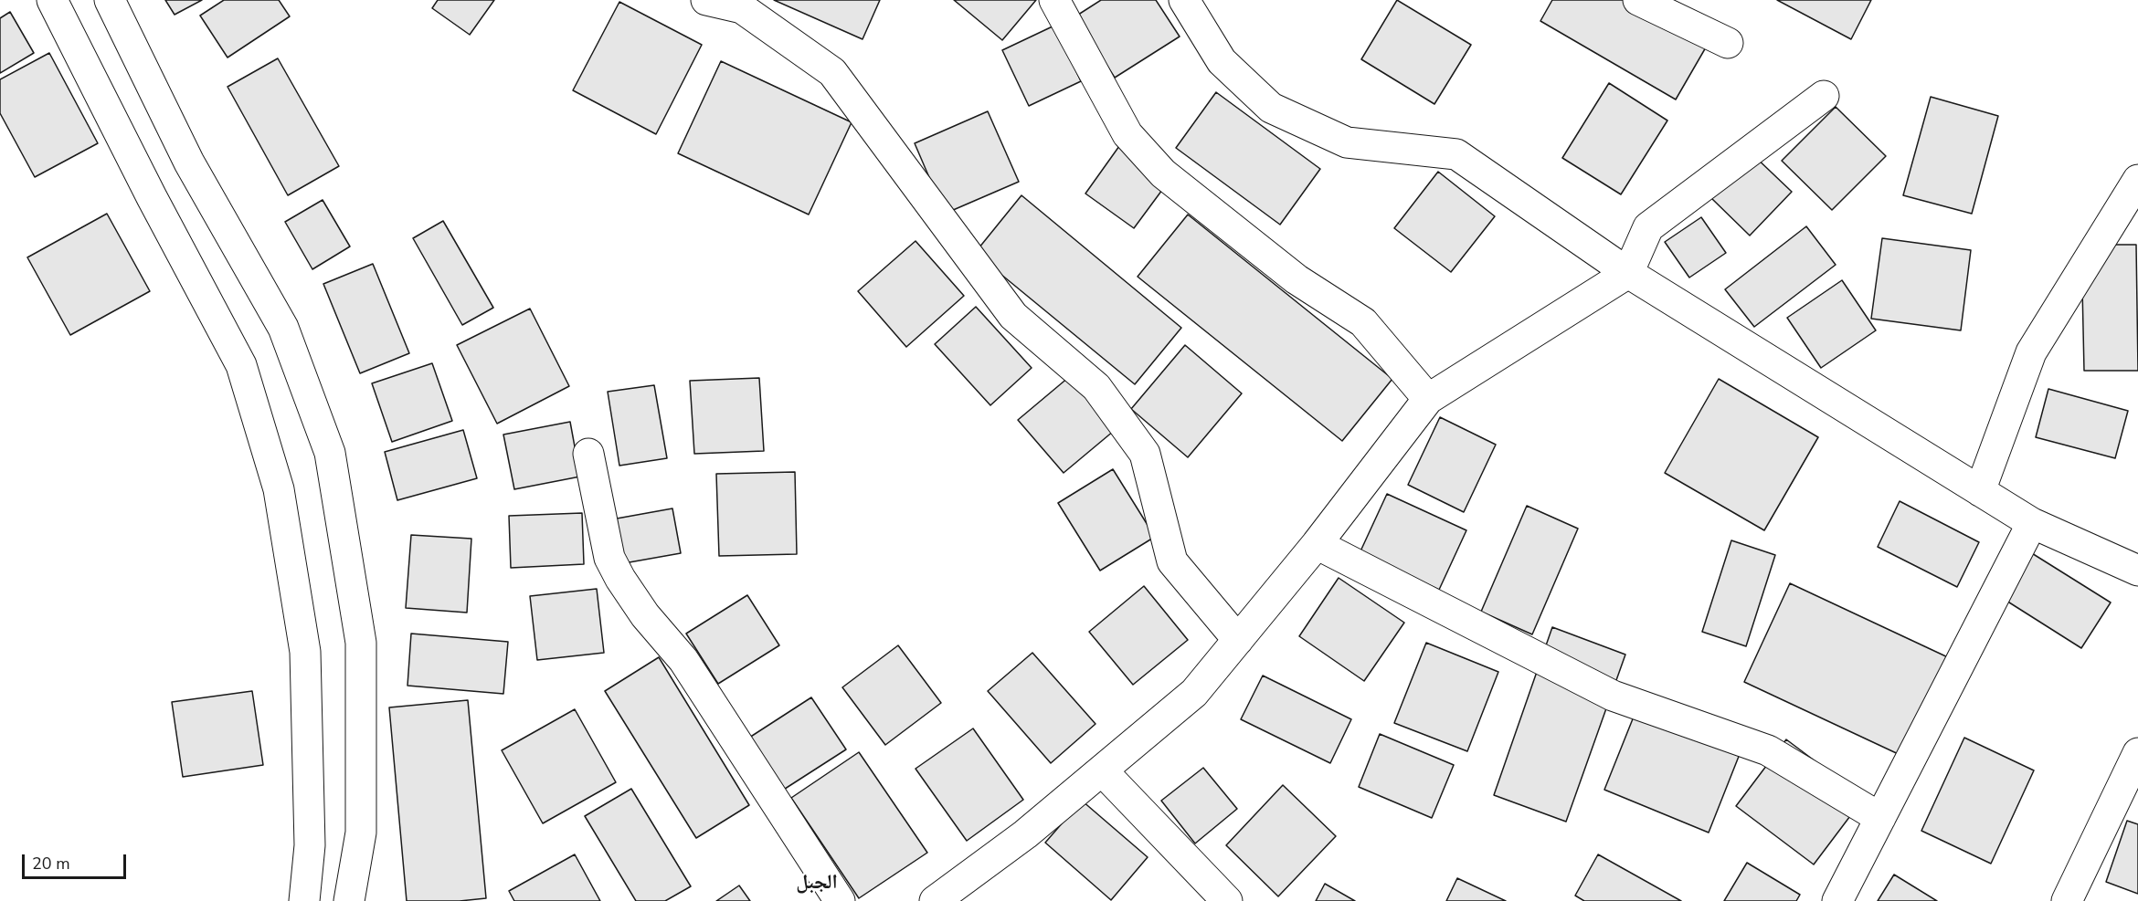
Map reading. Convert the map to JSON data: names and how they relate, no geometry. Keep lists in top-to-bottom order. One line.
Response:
{"districts":["الجبل"],"scale_bar":"20 m"}
